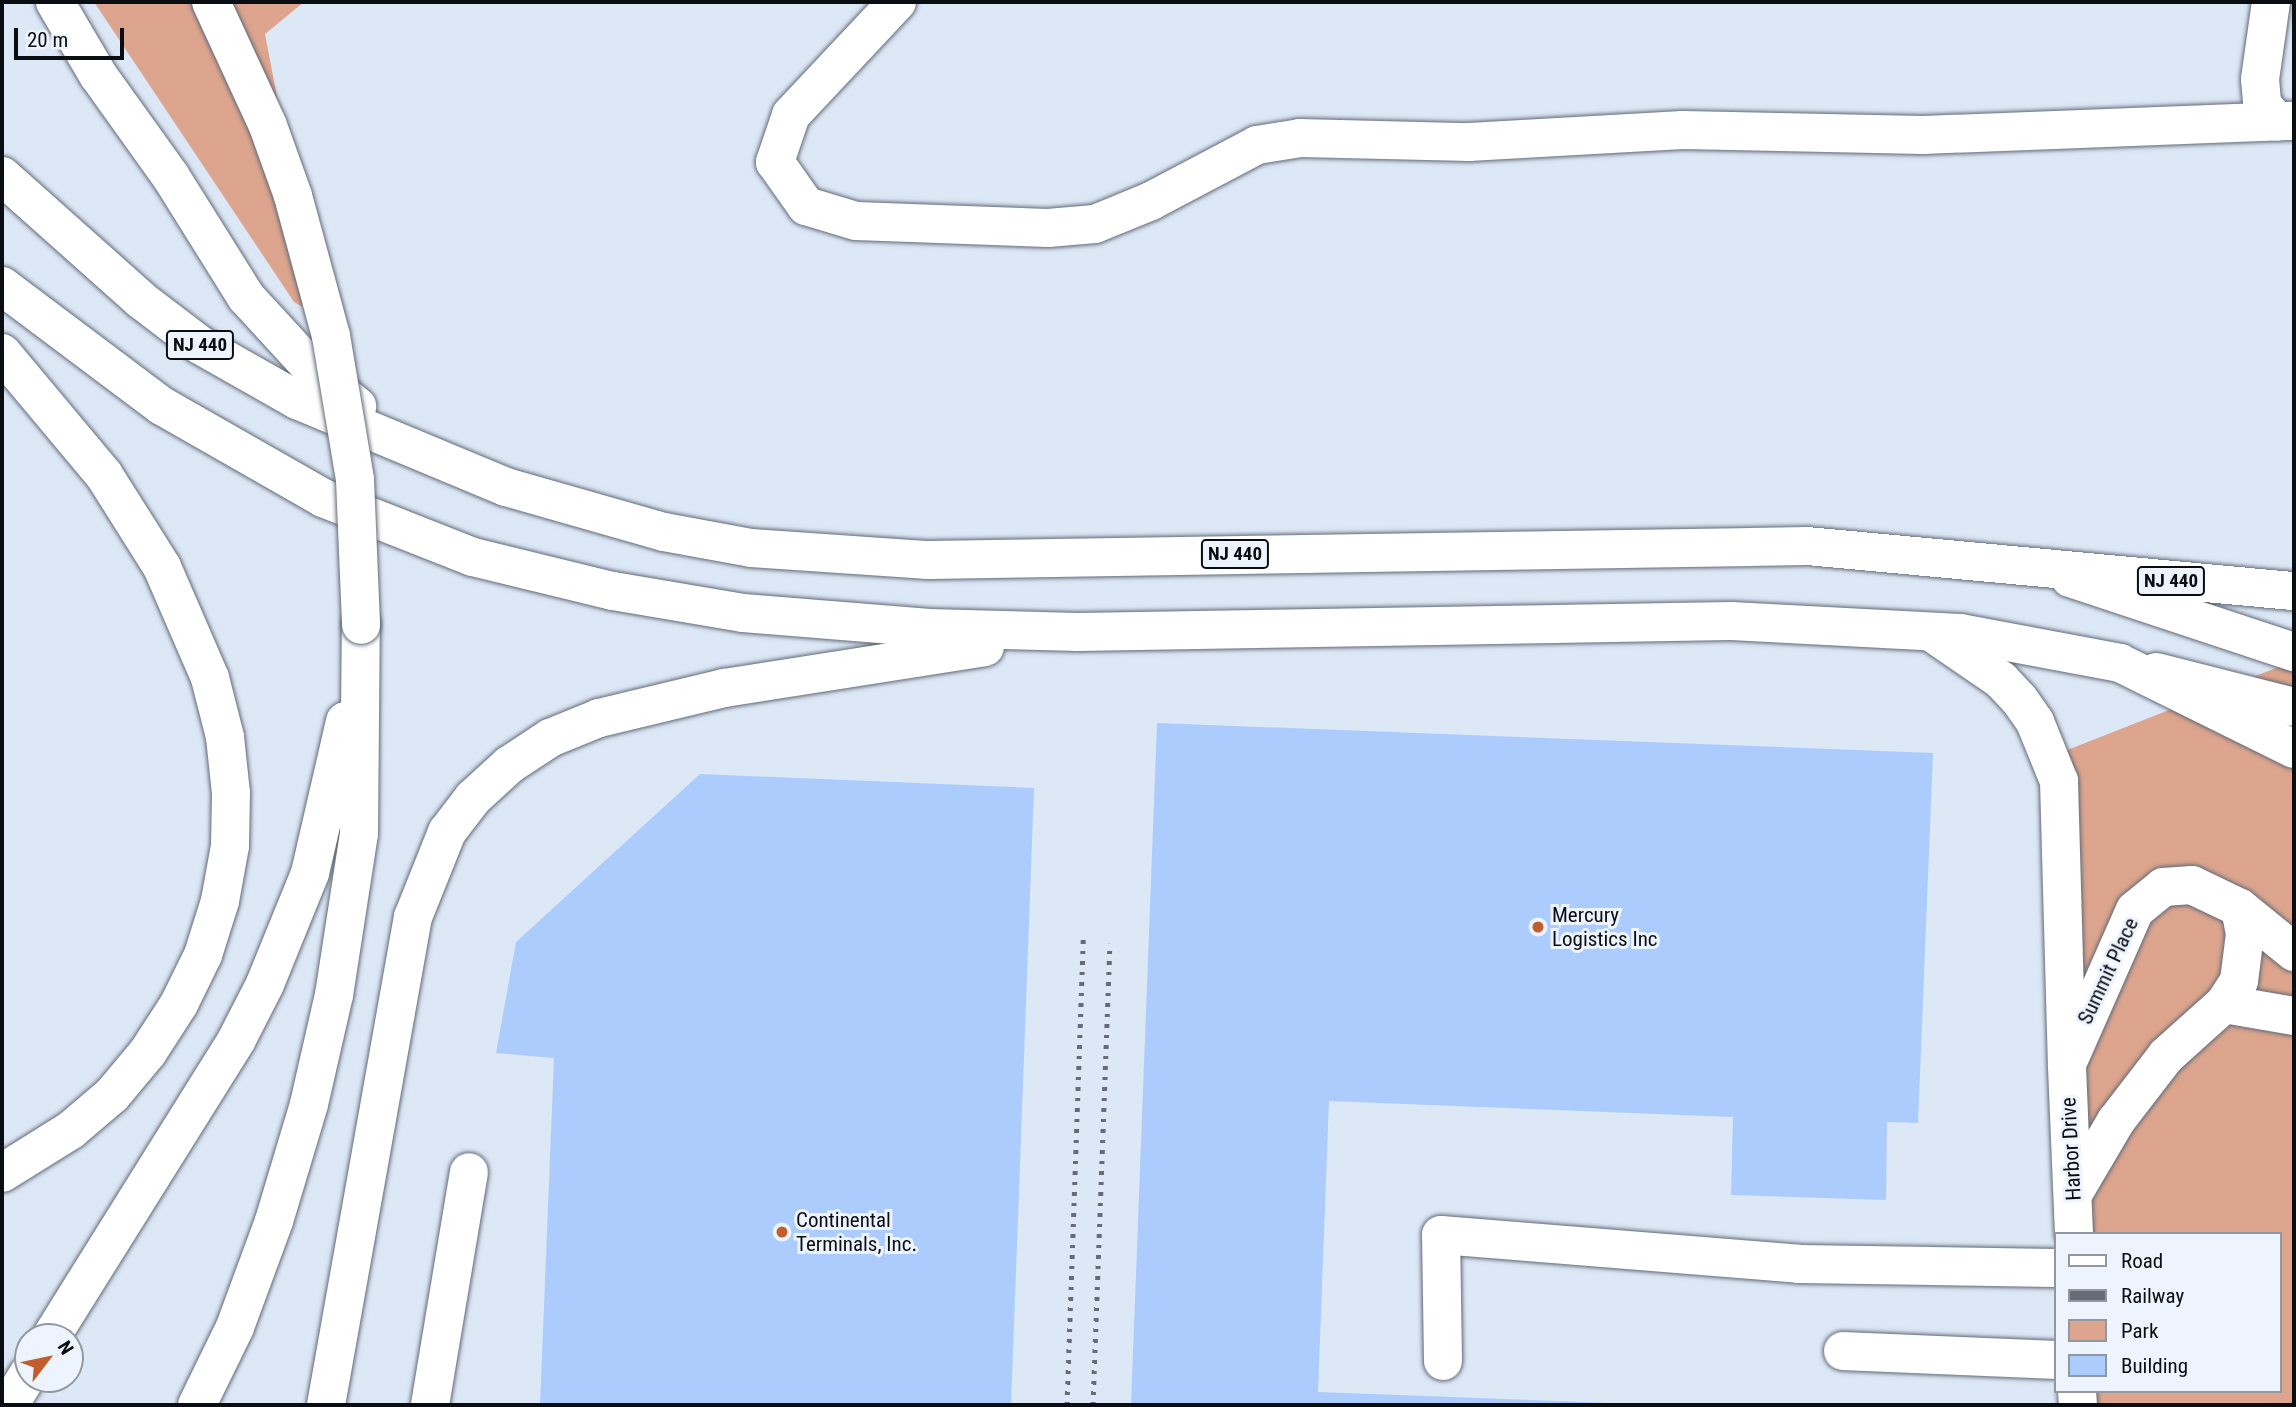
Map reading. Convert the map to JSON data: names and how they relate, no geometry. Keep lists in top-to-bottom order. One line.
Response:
{"streets":{"main road":["NJ 440","Summit Place","Harbor Drive"]},"crossings":[["Summit Place","Harbor Drive"]],"places":["Mercury Logistics Inc","Continental Terminals, Inc."],"legend":["Road","Railway","Park","Building"],"scale_bar":"20 m","north":"top right"}
